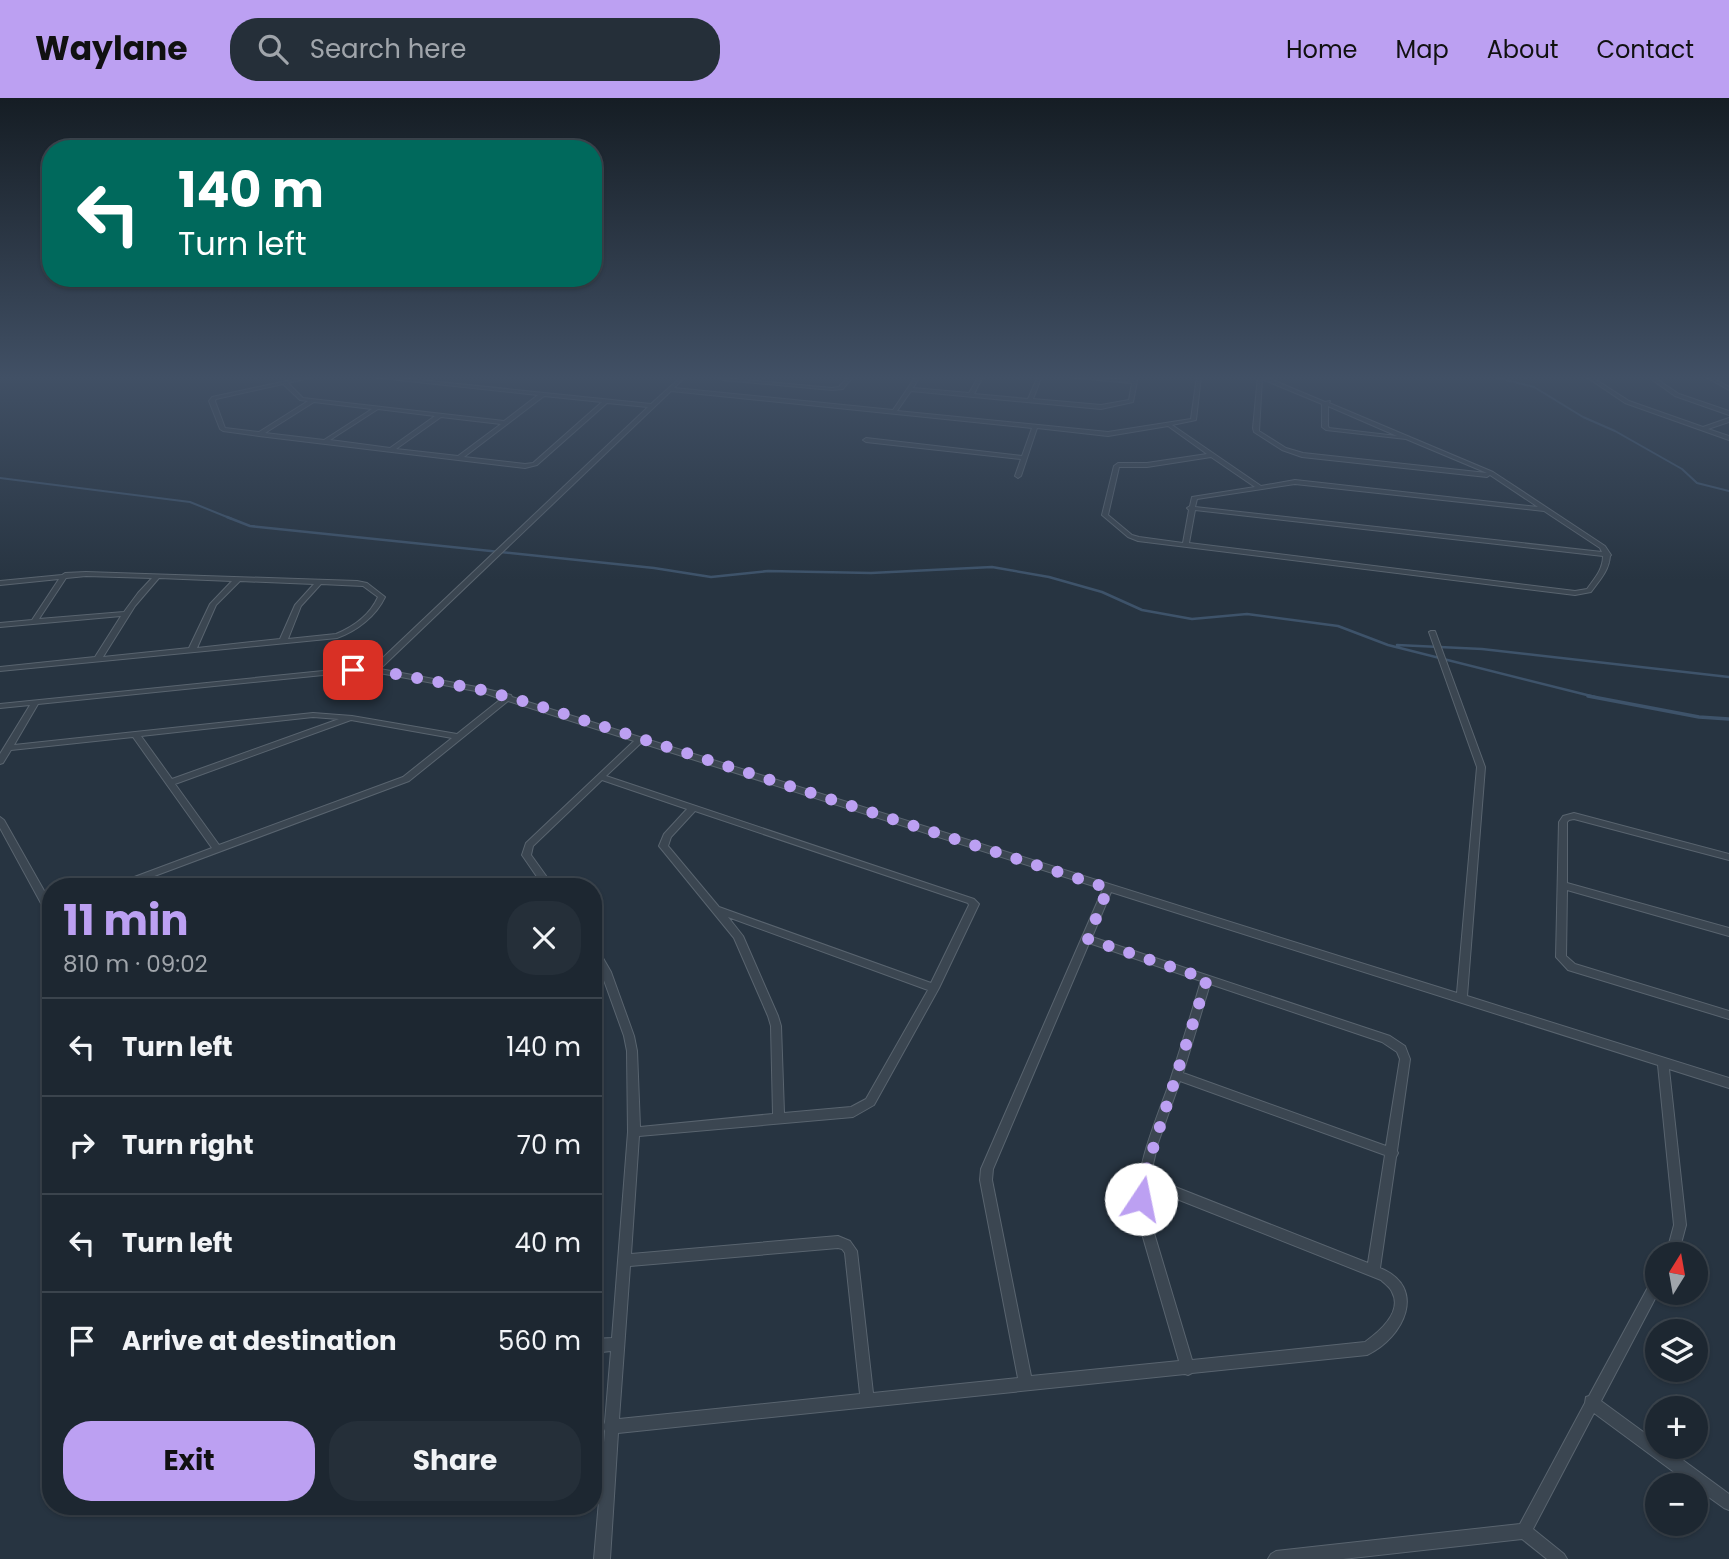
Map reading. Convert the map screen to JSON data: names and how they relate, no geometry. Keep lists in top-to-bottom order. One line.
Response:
{"north":"top","page":{"header":"Waylane","search":"Search here","nav":["Home","Map","About","Contact"],"turn":["140 m","Turn left"],"heading":["11 min","810 m · 09:02"],"list":[{"name":"Turn left","value":"140 m"},{"name":"Turn right","value":"70 m"},{"name":"Turn left","value":"40 m"},{"name":"Arrive at destination","value":"560 m"}],"map_buttons":["+","−"],"buttons":["Exit","Share"]}}
